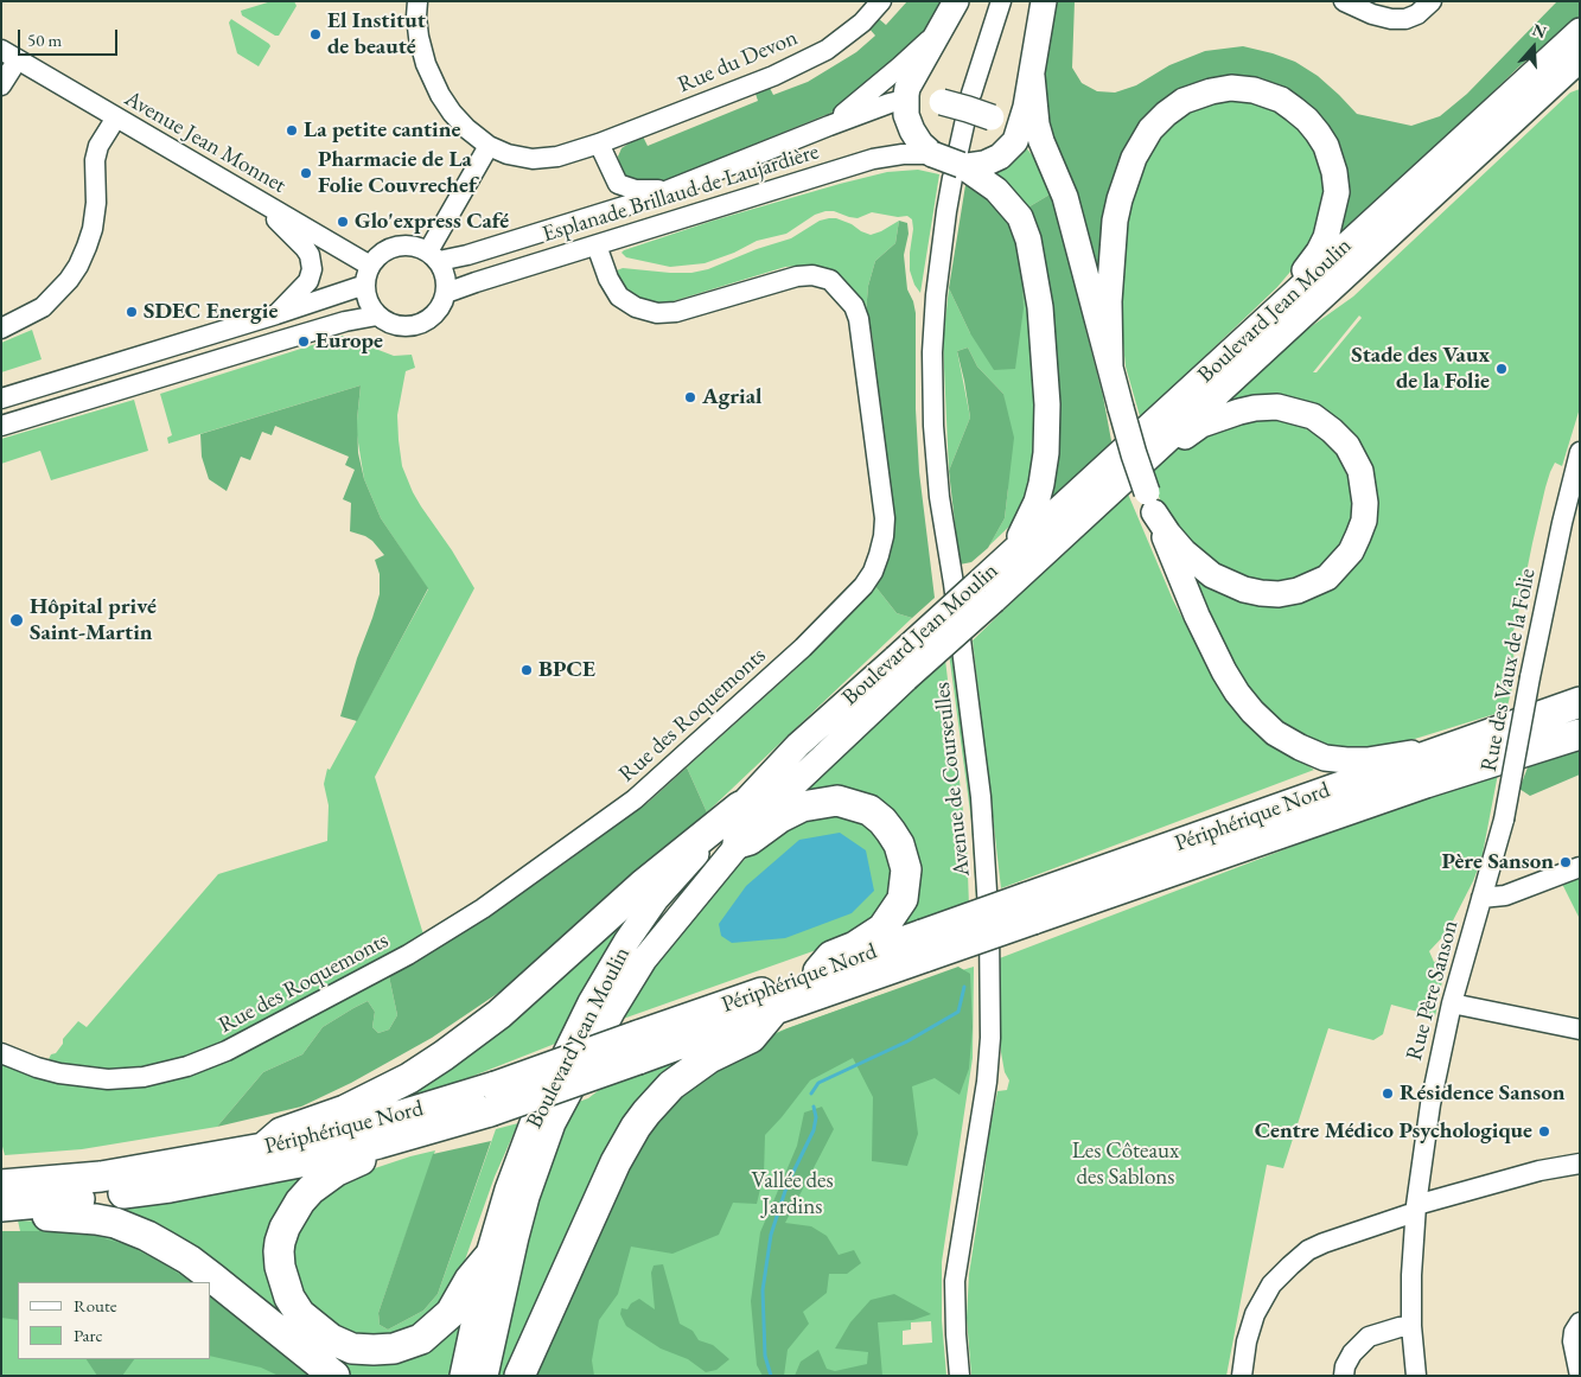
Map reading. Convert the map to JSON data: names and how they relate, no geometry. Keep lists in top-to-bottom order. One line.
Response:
{"streets":{"highway":["Périphérique Nord"],"main road":["Boulevard Jean Moulin"],"street":["Rue du Devon","Avenue Jean Monnet","Esplanade Brillaud de Laujardière","Rue des Vaux de la Folie","Rue des Roquemonts","Avenue de Courseulles","Rue Père Sanson"]},"crossings":[["Avenue Jean Monnet","Esplanade Brillaud de Laujardière"],["Esplanade Brillaud de Laujardière","Rue des Roquemonts"],["Esplanade Brillaud de Laujardière","Avenue de Courseulles"],["Rue des Vaux de la Folie","Rue Père Sanson"]],"parks":["Les Côteaux des Sablons","Vallée des Jardins"],"places":["El Institut de beauté","La petite cantine","Pharmacie de La Folie Couvrechef","Glo'express Café","SDEC Energie","Europe","Stade des Vaux de la Folie","Agrial","Hôpital privé Saint-Martin","BPCE","Père Sanson","Résidence Sanson","Centre Médico Psychologique"],"legend":["Route","Parc"],"scale_bar":"50 m","north":"top"}
